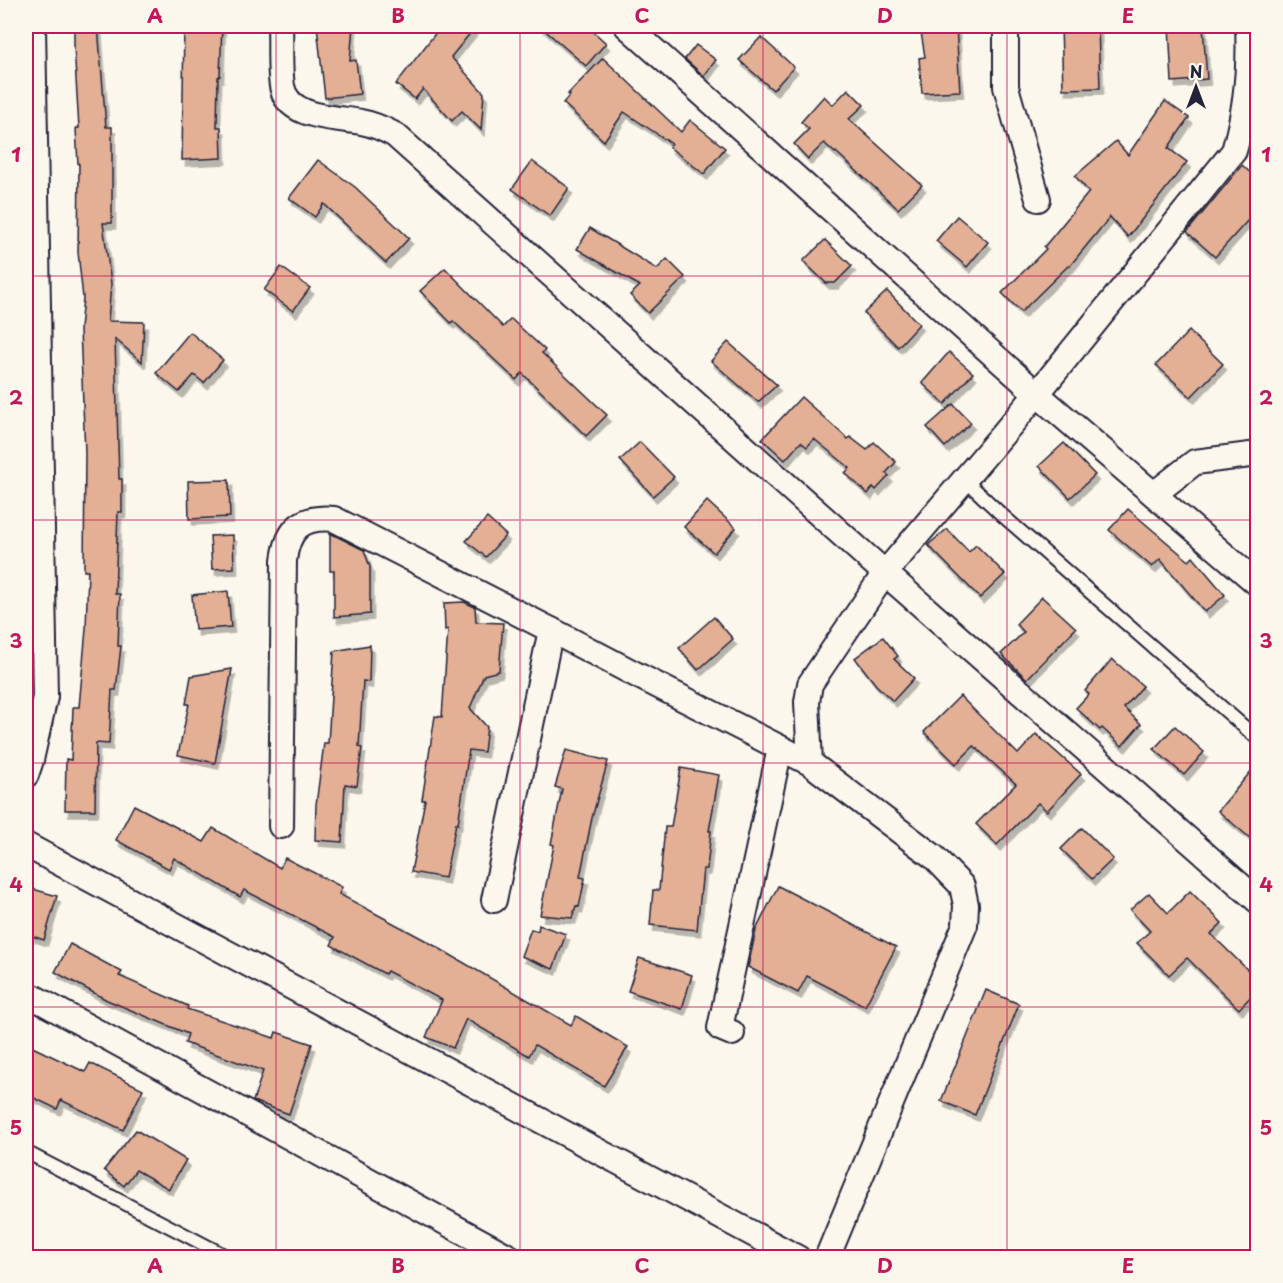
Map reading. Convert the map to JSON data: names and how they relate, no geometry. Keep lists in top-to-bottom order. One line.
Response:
{"north":"top","grid":{"columns":["A","B","C","D","E"],"rows":["1","2","3","4","5"]}}
